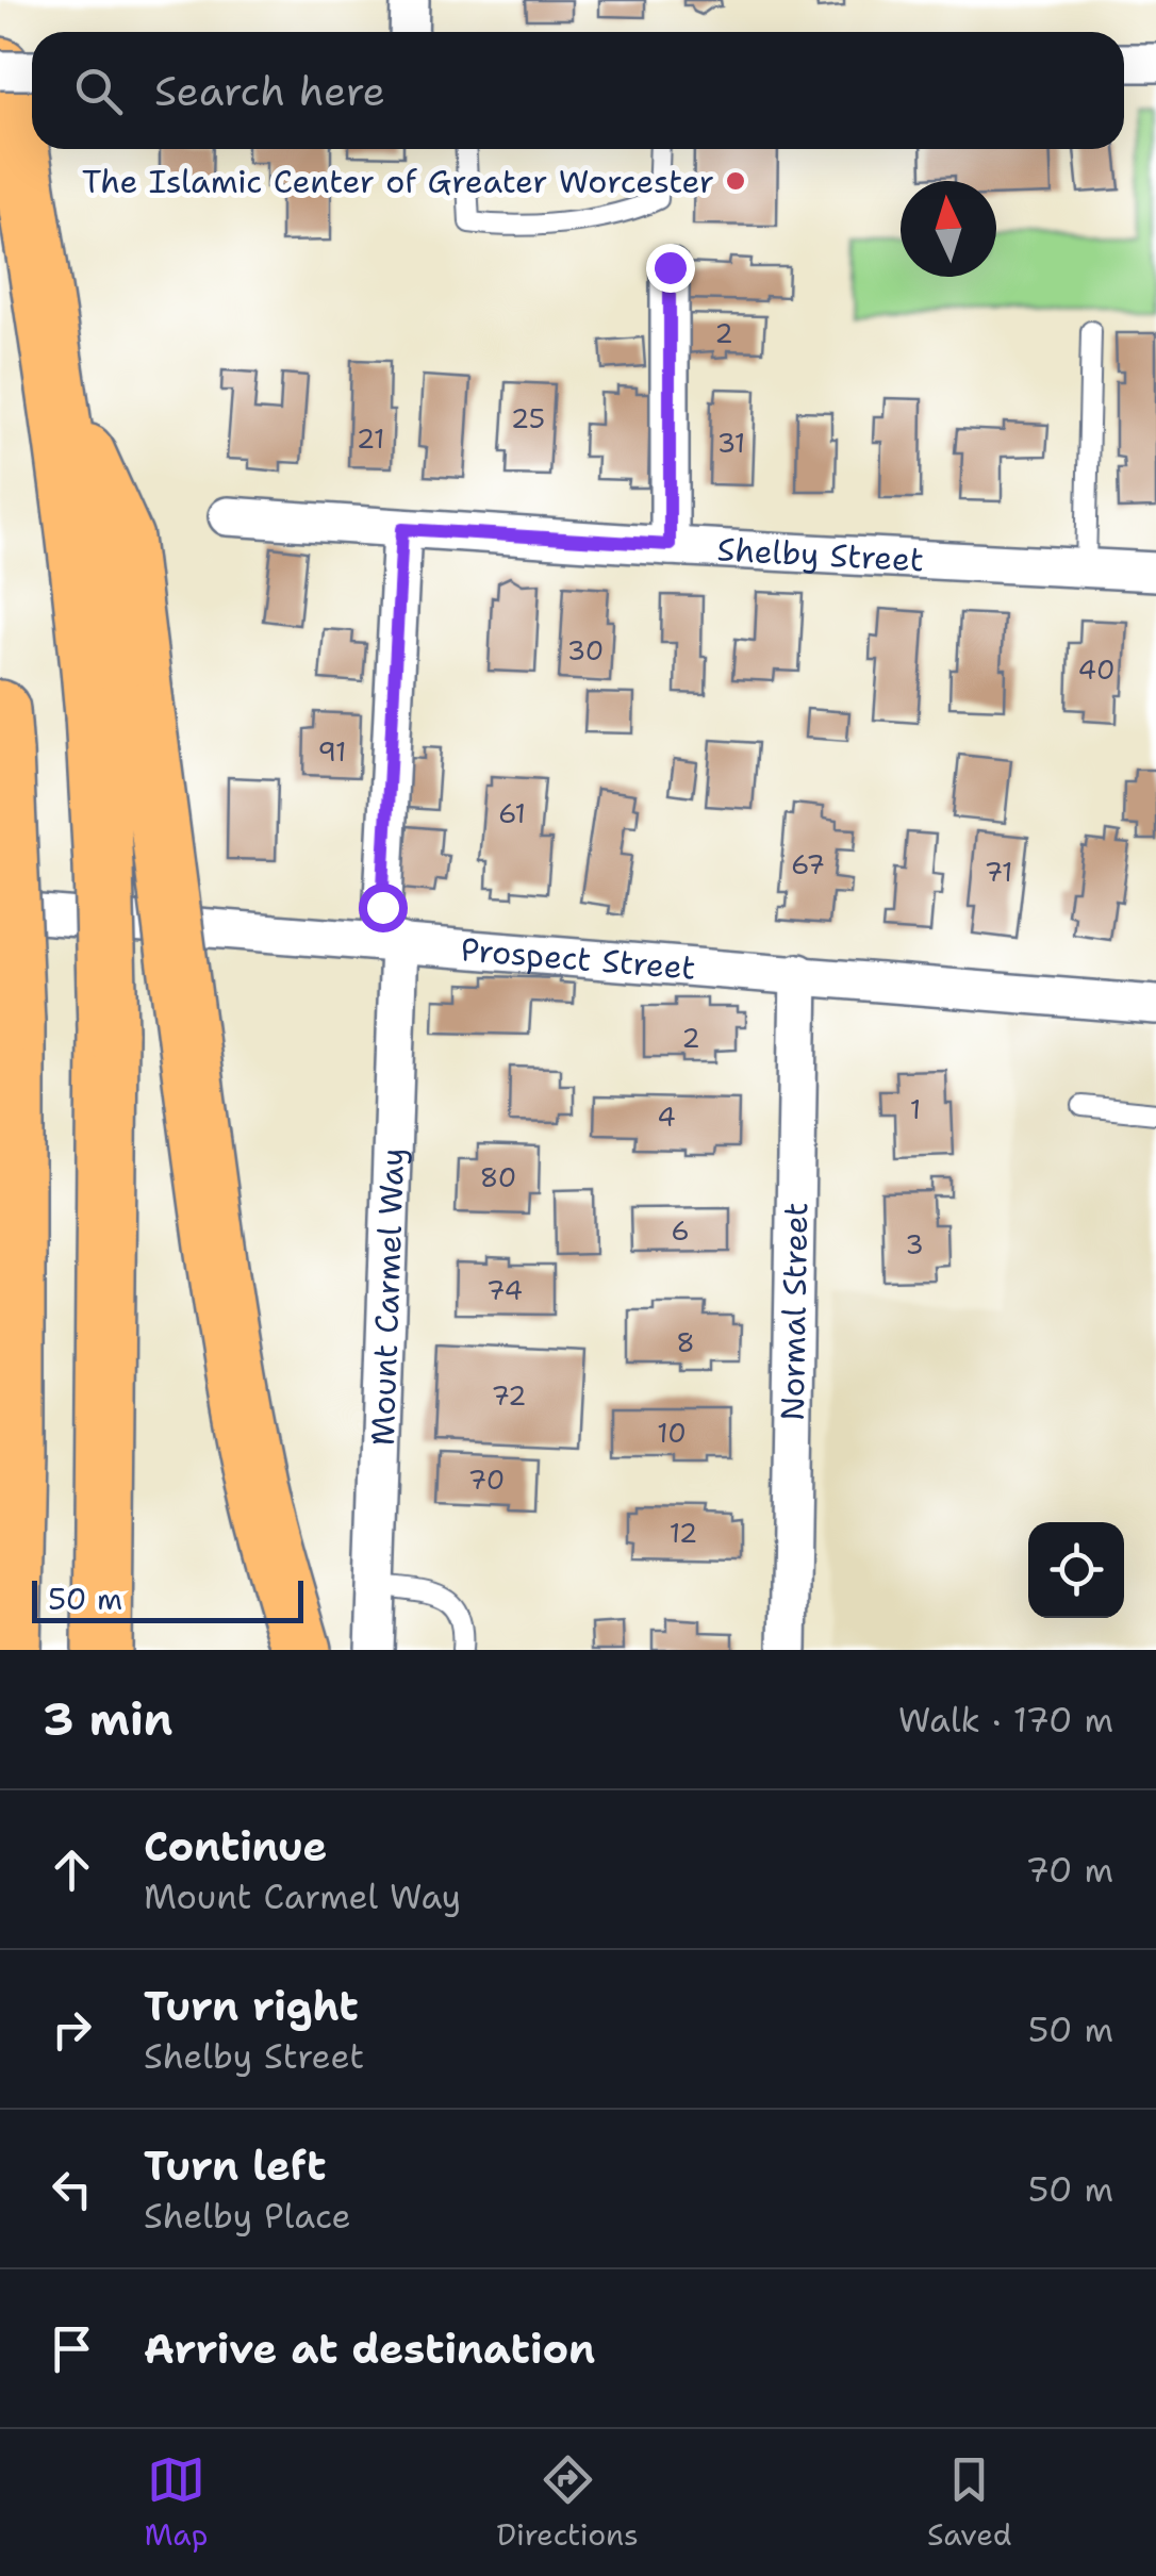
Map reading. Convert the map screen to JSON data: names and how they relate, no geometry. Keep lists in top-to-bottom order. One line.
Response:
{"streets":{"street":["Shelby Street","Prospect Street","Mount Carmel Way","Normal Street"]},"crossings":[["Shelby Street","Mount Carmel Way"],["Prospect Street","Mount Carmel Way"],["Prospect Street","Normal Street"]],"places":["The Islamic Center of Greater Worcester"],"house_numbers":["2","25","21","31","30","40","91","61","67","71","2","1","4","80","6","3","74","8","72","10","70","12"],"scale_bar":"50 m","north":"top","page":{"search":"Search here","scale":"50 m","heading":["3 min","Walk · 170 m"],"list":[["Continue","Mount Carmel Way","70 m"],["Turn right","Shelby Street","50 m"],["Turn left","Shelby Place","50 m"],"Arrive at destination"],"nav":["Map","Directions","Saved"]}}
